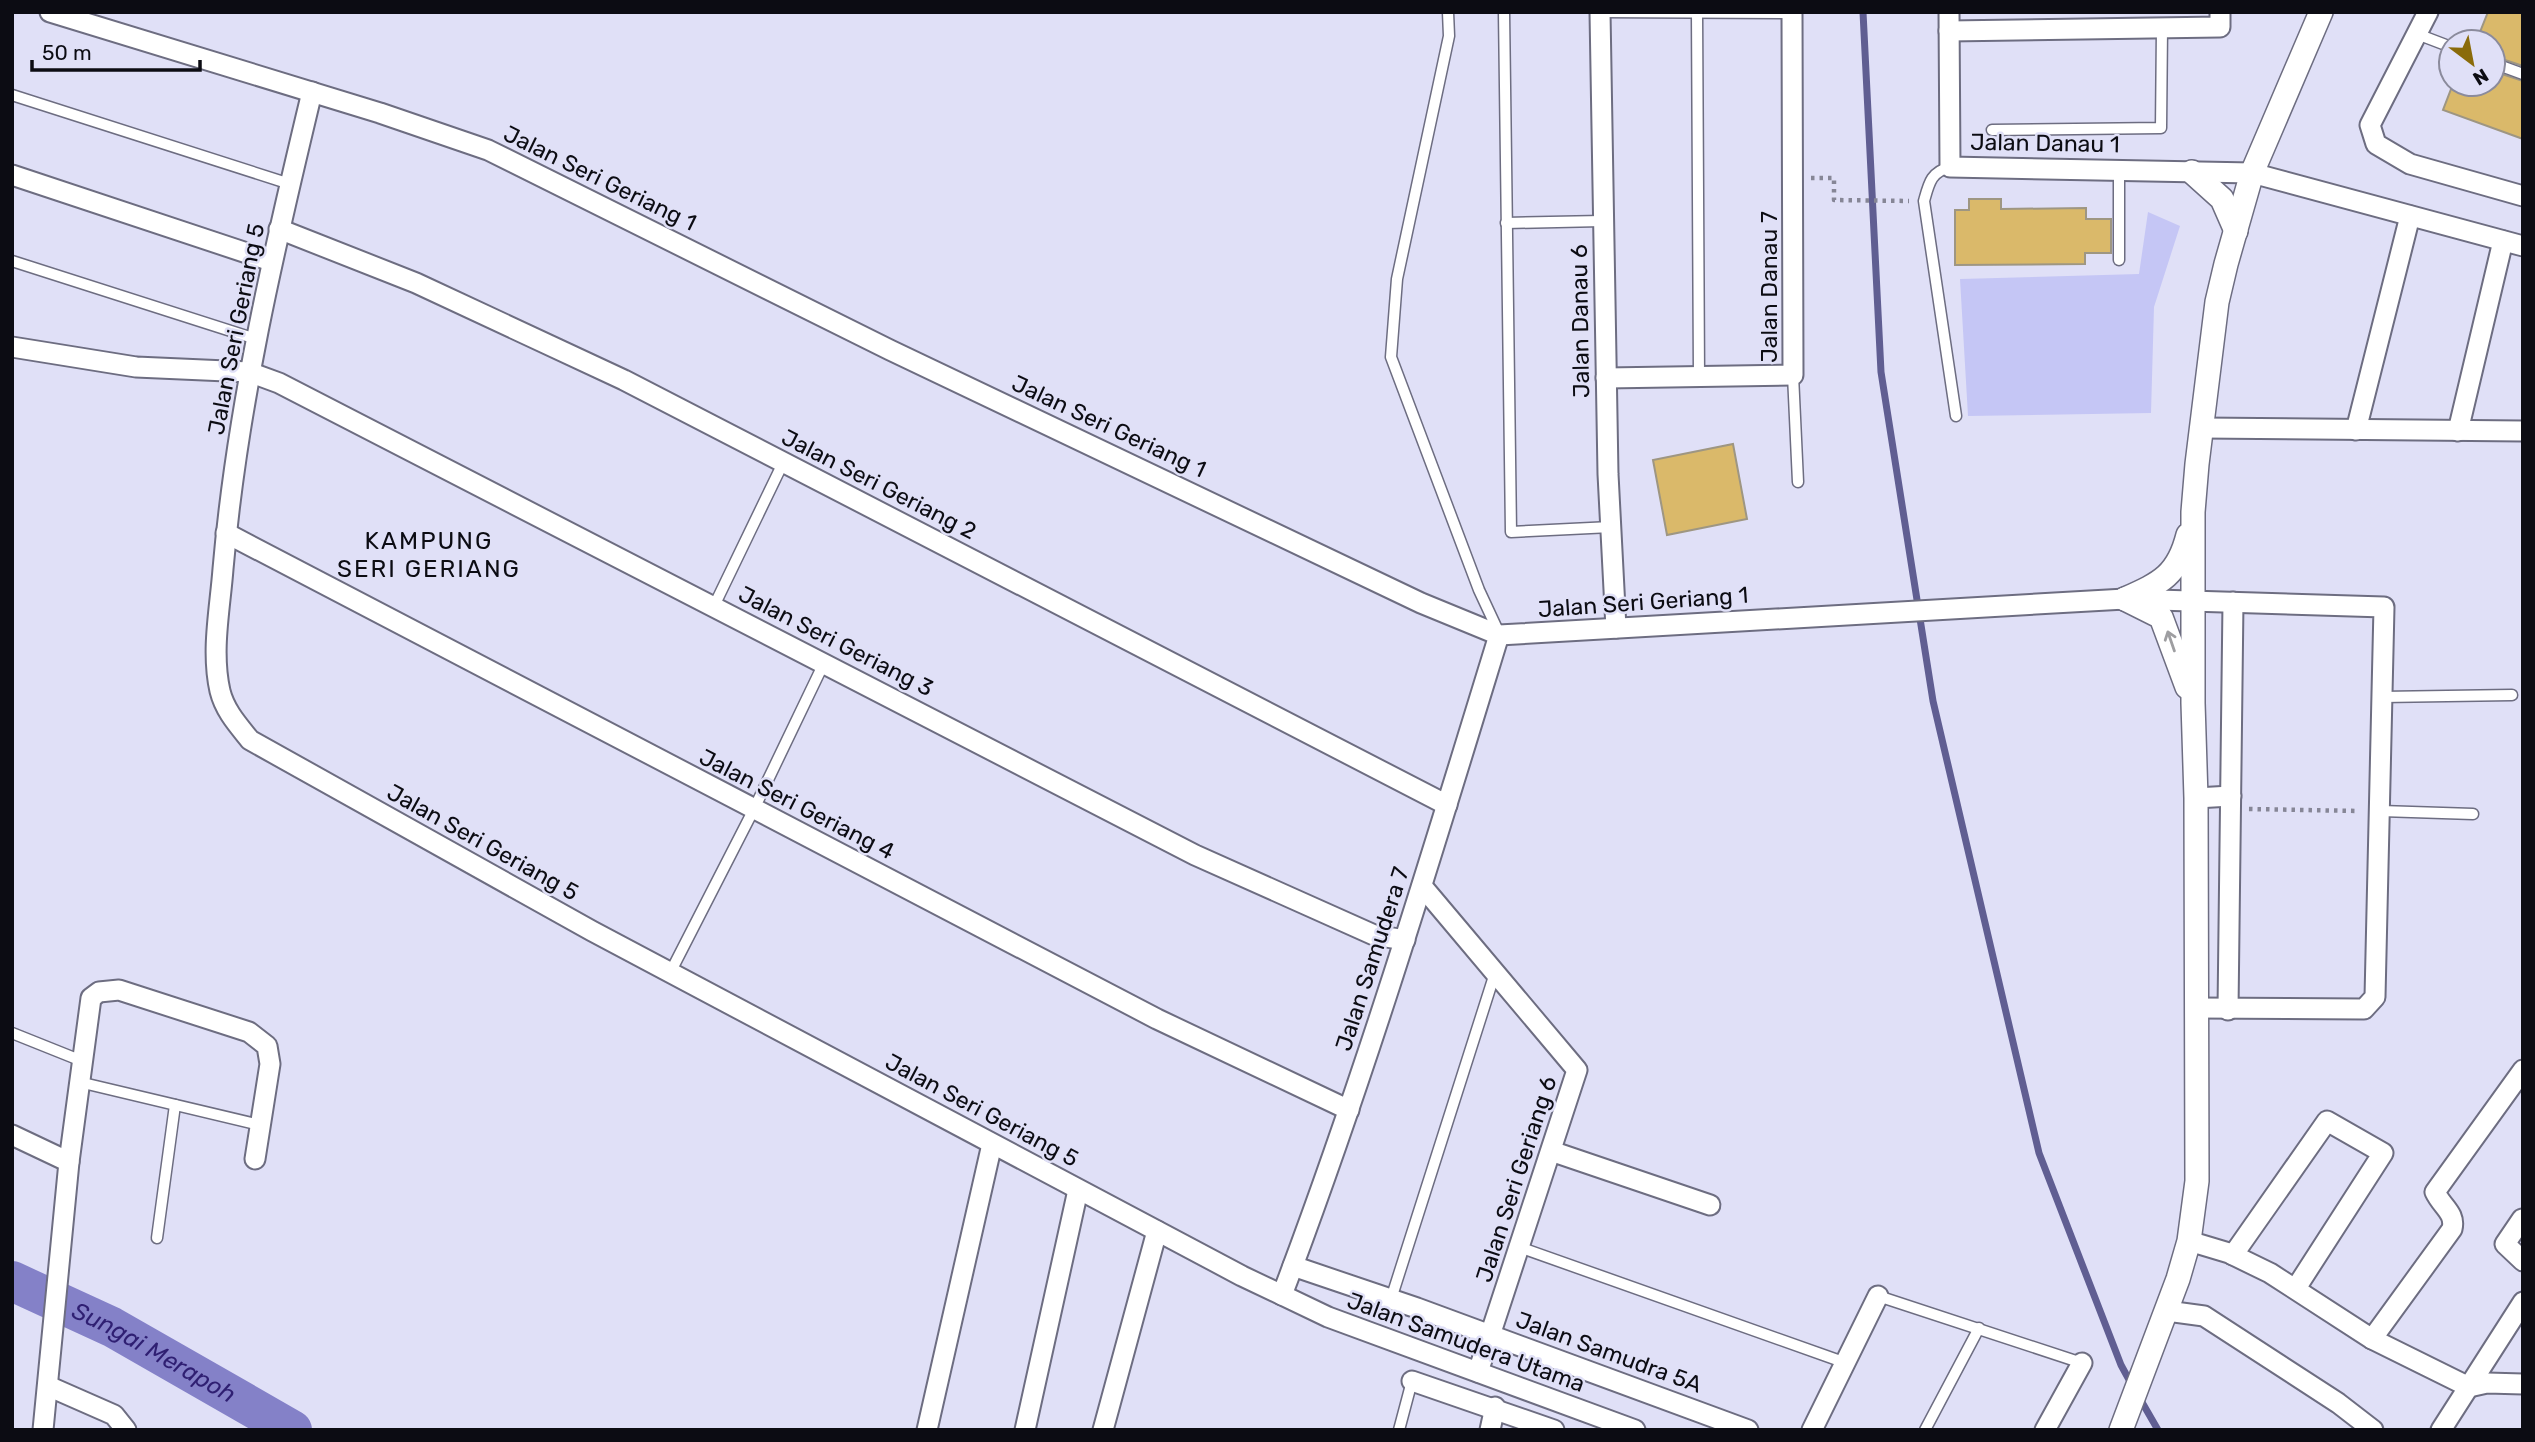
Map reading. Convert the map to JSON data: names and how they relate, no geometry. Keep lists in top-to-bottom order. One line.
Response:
{"streets":{"street":["Jalan Danau 1","Jalan Seri Geriang 1","Jalan Danau 7","Jalan Danau 6","Jalan Seri Geriang 5","Jalan Seri Geriang 2","Jalan Seri Geriang 3","Jalan Seri Geriang 4","Jalan Samudera 7","Jalan Seri Geriang 6","Jalan Samudera Utama","Jalan Samudra 5A"]},"crossings":[["Jalan Seri Geriang 1","Jalan Danau 6"],["Jalan Seri Geriang 1","Jalan Seri Geriang 5"],["Jalan Seri Geriang 1","Jalan Samudera 7"],["Jalan Danau 7","Jalan Danau 6"],["Jalan Seri Geriang 5","Jalan Seri Geriang 2"],["Jalan Seri Geriang 5","Jalan Seri Geriang 3"],["Jalan Seri Geriang 5","Jalan Seri Geriang 4"],["Jalan Seri Geriang 5","Jalan Samudera 7"],["Jalan Seri Geriang 5","Jalan Samudera Utama"],["Jalan Seri Geriang 2","Jalan Samudera 7"],["Jalan Seri Geriang 3","Jalan Samudera 7"],["Jalan Seri Geriang 4","Jalan Samudera 7"],["Jalan Samudera 7","Jalan Seri Geriang 6"],["Jalan Samudera 7","Jalan Samudera Utama"],["Jalan Samudera 7","Jalan Samudra 5A"],["Jalan Seri Geriang 6","Jalan Samudera Utama"],["Jalan Seri Geriang 6","Jalan Samudra 5A"]],"districts":["KAMPUNG SERI GERIANG"],"water":["Sungai Merapoh"],"scale_bar":"50 m","north":"bottom right"}
